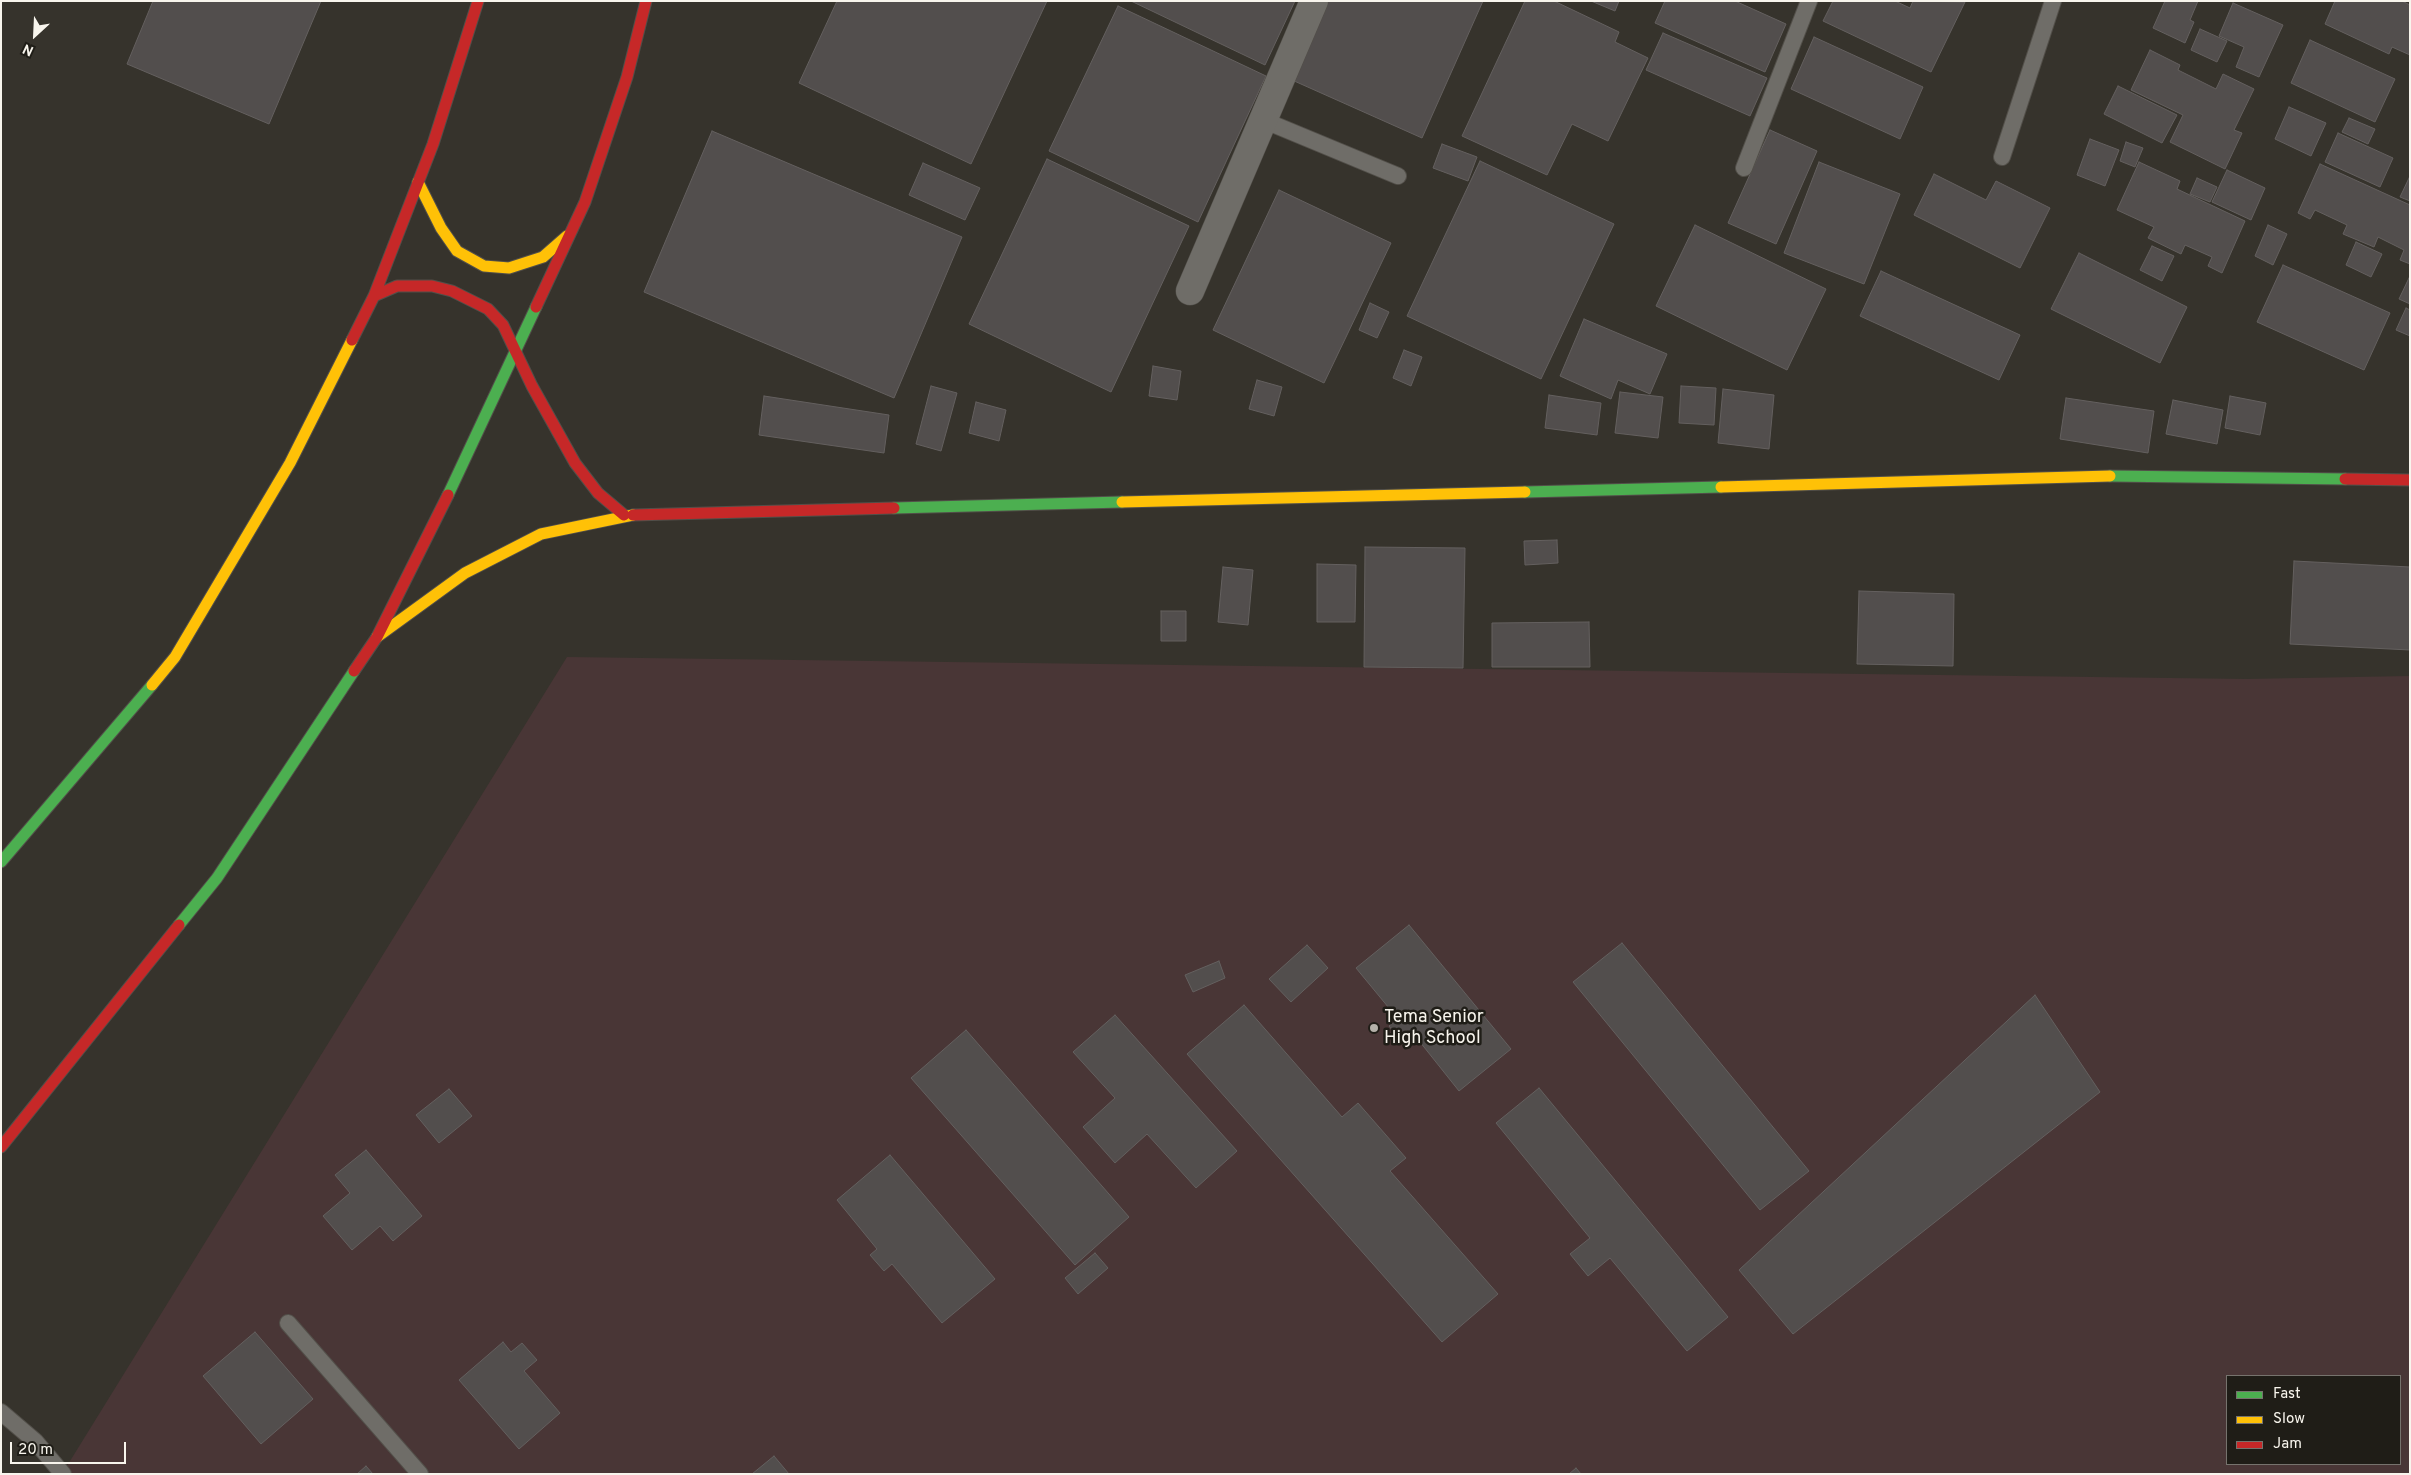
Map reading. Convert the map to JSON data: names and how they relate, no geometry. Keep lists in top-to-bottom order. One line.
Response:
{"places":["Tema Senior High School"],"legend":["Fast","Slow","Jam"],"scale_bar":"20 m","north":"bottom left"}
